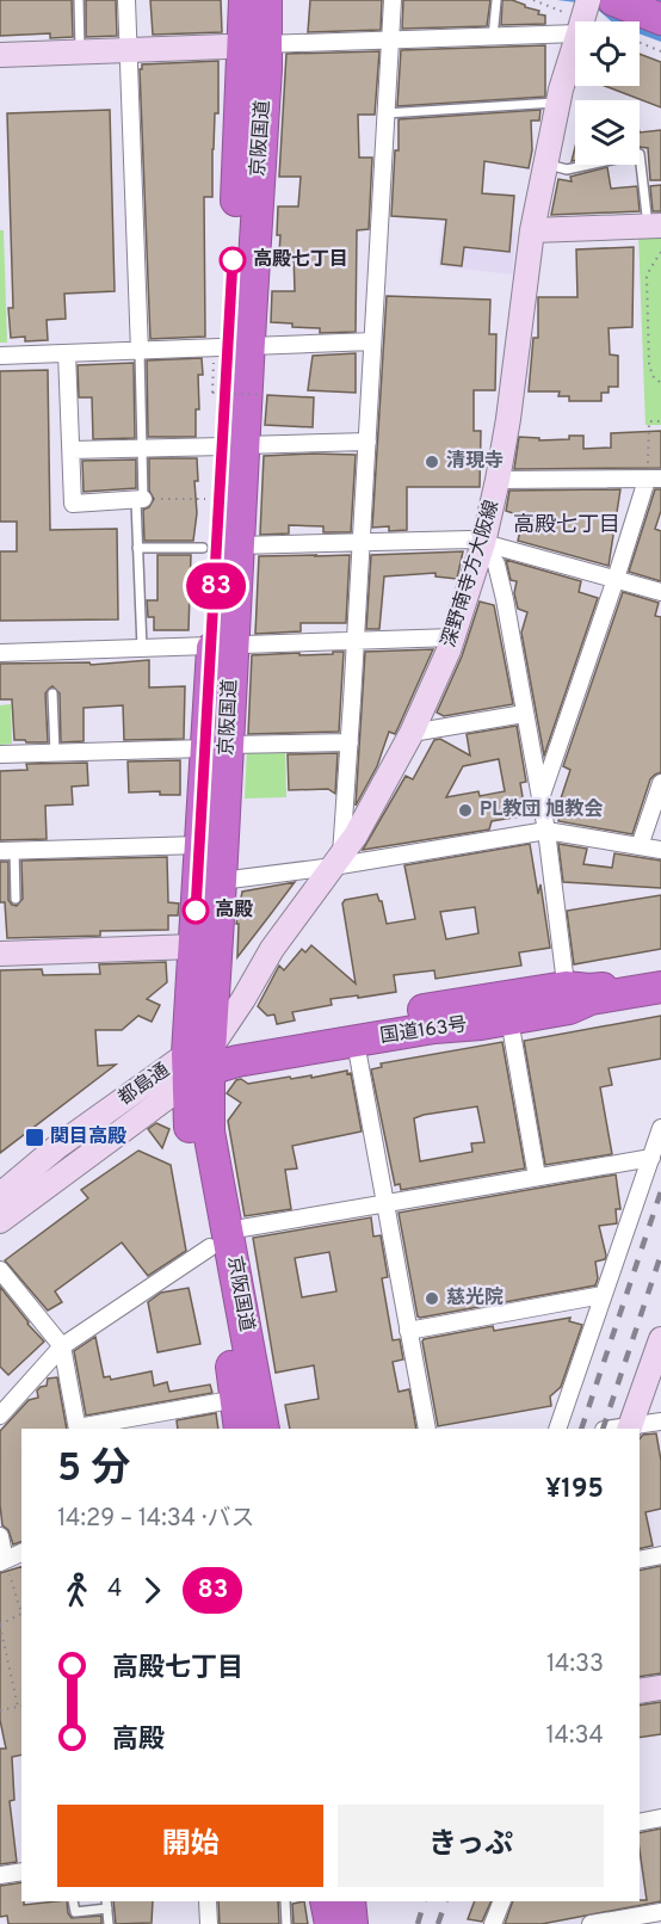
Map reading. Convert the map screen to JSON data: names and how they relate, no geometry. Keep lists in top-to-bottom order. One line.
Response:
{"streets":{"highway":["京阪国道","国道163号"],"street":["深野南寺方大阪線","都島通"]},"crossings":[["京阪国道","深野南寺方大阪線"],["京阪国道","国道163号"],["京阪国道","都島通"],["深野南寺方大阪線","国道163号"],["深野南寺方大阪線","都島通"],["国道163号","都島通"]],"districts":["高殿七丁目"],"places":{"other":["高殿七丁目","清現寺","PL教団 旭教会","高殿","慈光院"],"transit":["関目高殿"]},"lines":["bus line 83"],"page":{"on_map":"83","heading":["5 分","14:29 – 14:34 · バス","¥195"],"legs":["4","83"],"list":[{"name":"高殿七丁目","value":"14:33"},{"name":"高殿","value":"14:34"}],"buttons":["開始","きっぷ"]}}
